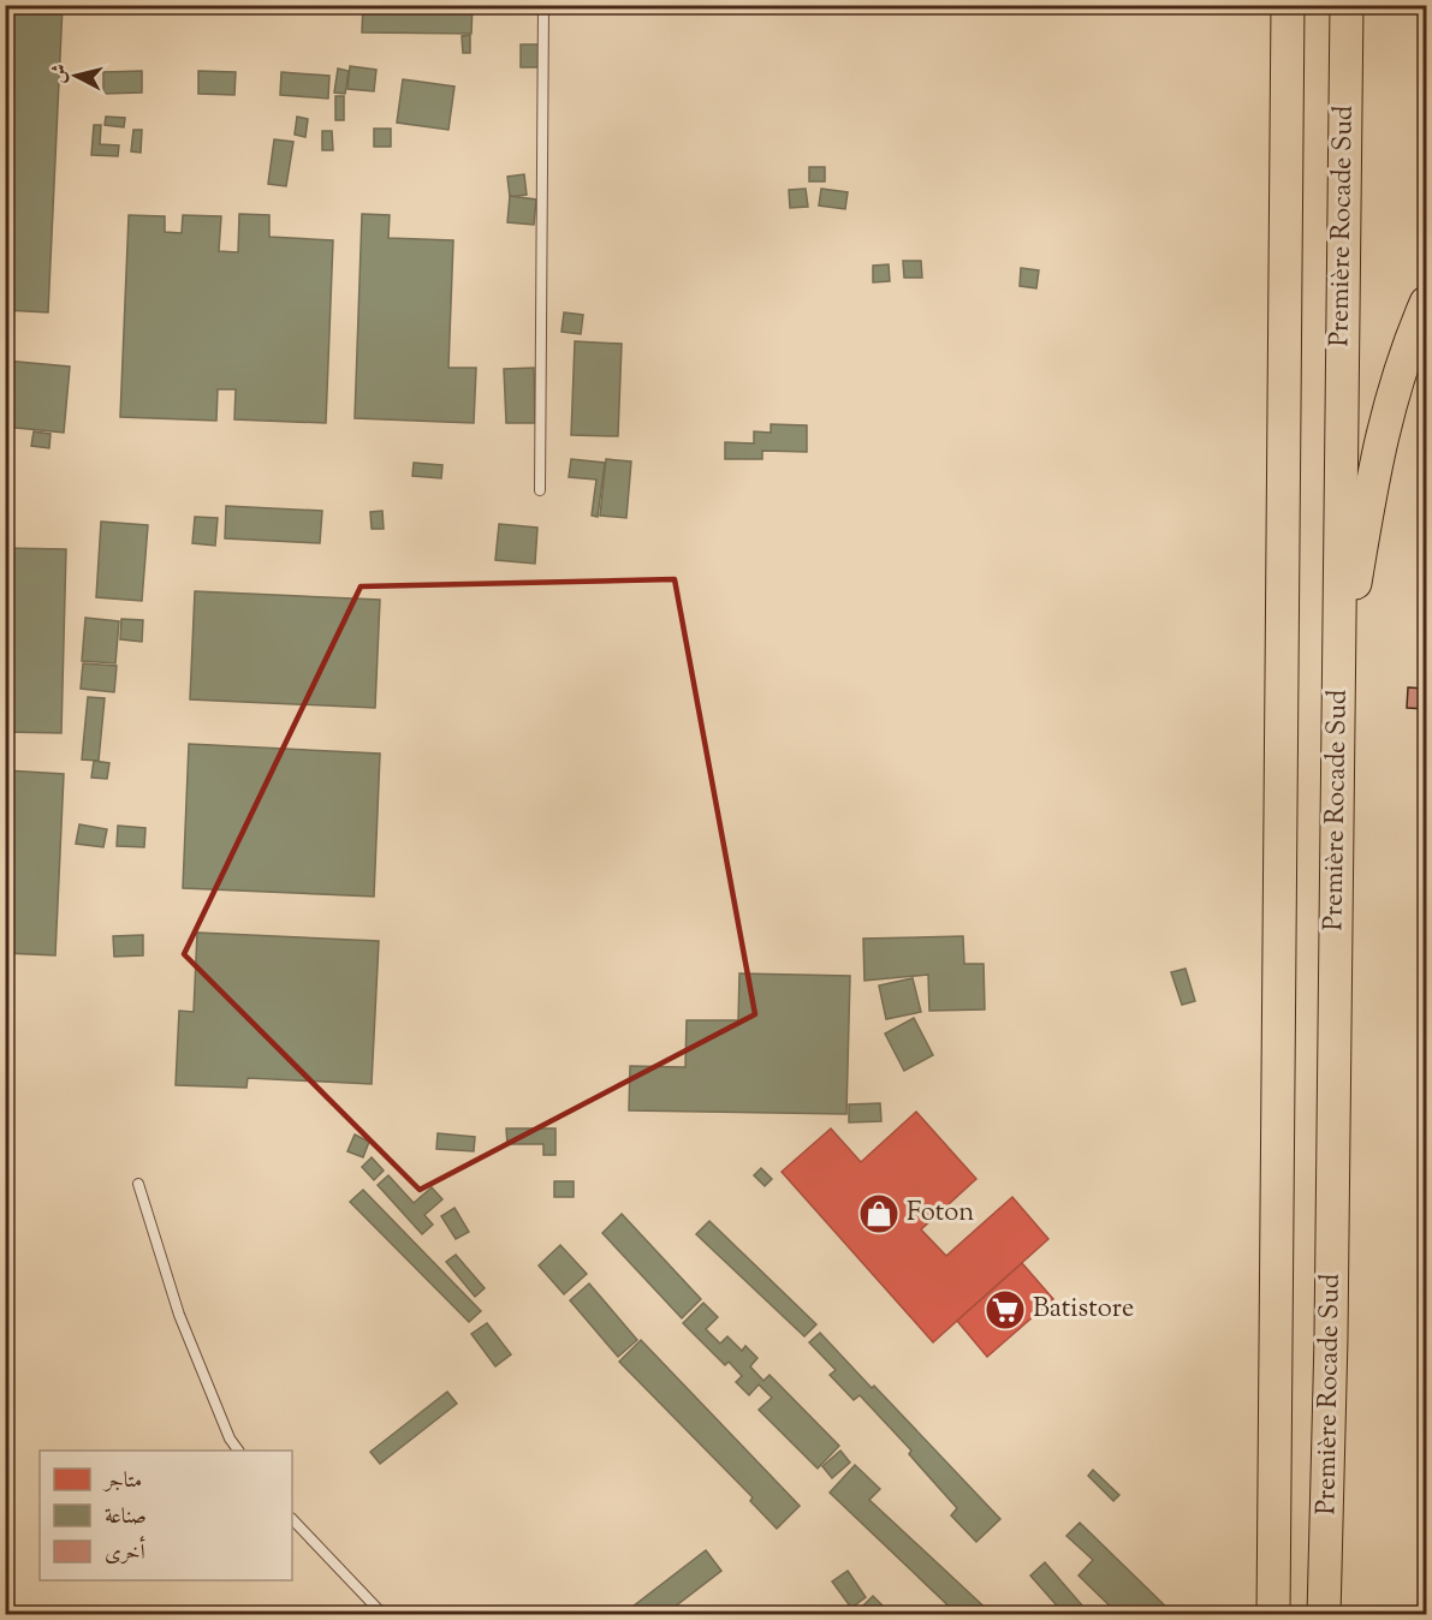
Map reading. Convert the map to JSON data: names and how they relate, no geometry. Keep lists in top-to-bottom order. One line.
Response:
{"streets":{"highway":["Première Rocade Sud"]},"places":{"shop":["Foton"],"supermarket":["Batistore"]},"legend":["متاجر","صناعة","أخرى"],"north":"left"}
